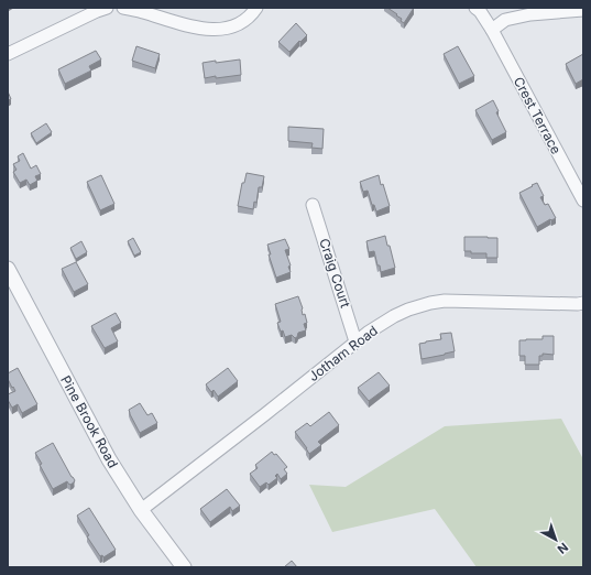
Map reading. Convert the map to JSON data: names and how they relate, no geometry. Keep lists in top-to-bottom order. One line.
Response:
{"streets":{"street":["Crest Terrace","Craig Court","Jotham Road","Pine Brook Road"]},"crossings":[["Craig Court","Jotham Road"],["Jotham Road","Pine Brook Road"]],"north":"bottom right"}
